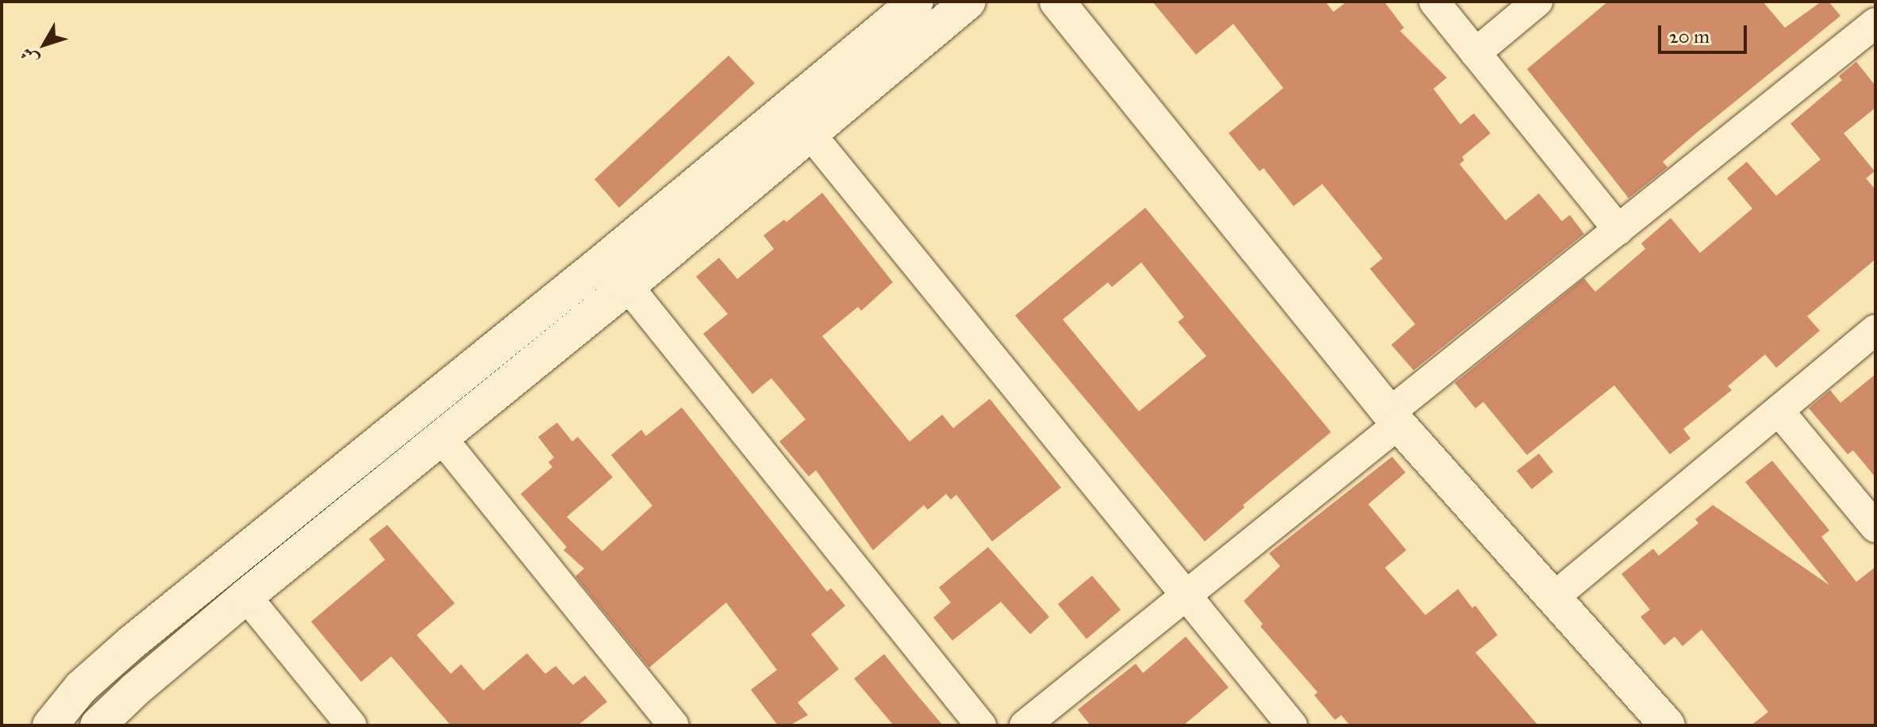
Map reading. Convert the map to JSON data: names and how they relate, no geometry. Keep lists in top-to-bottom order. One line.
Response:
{"scale_bar":"20 m","north":"bottom left"}
